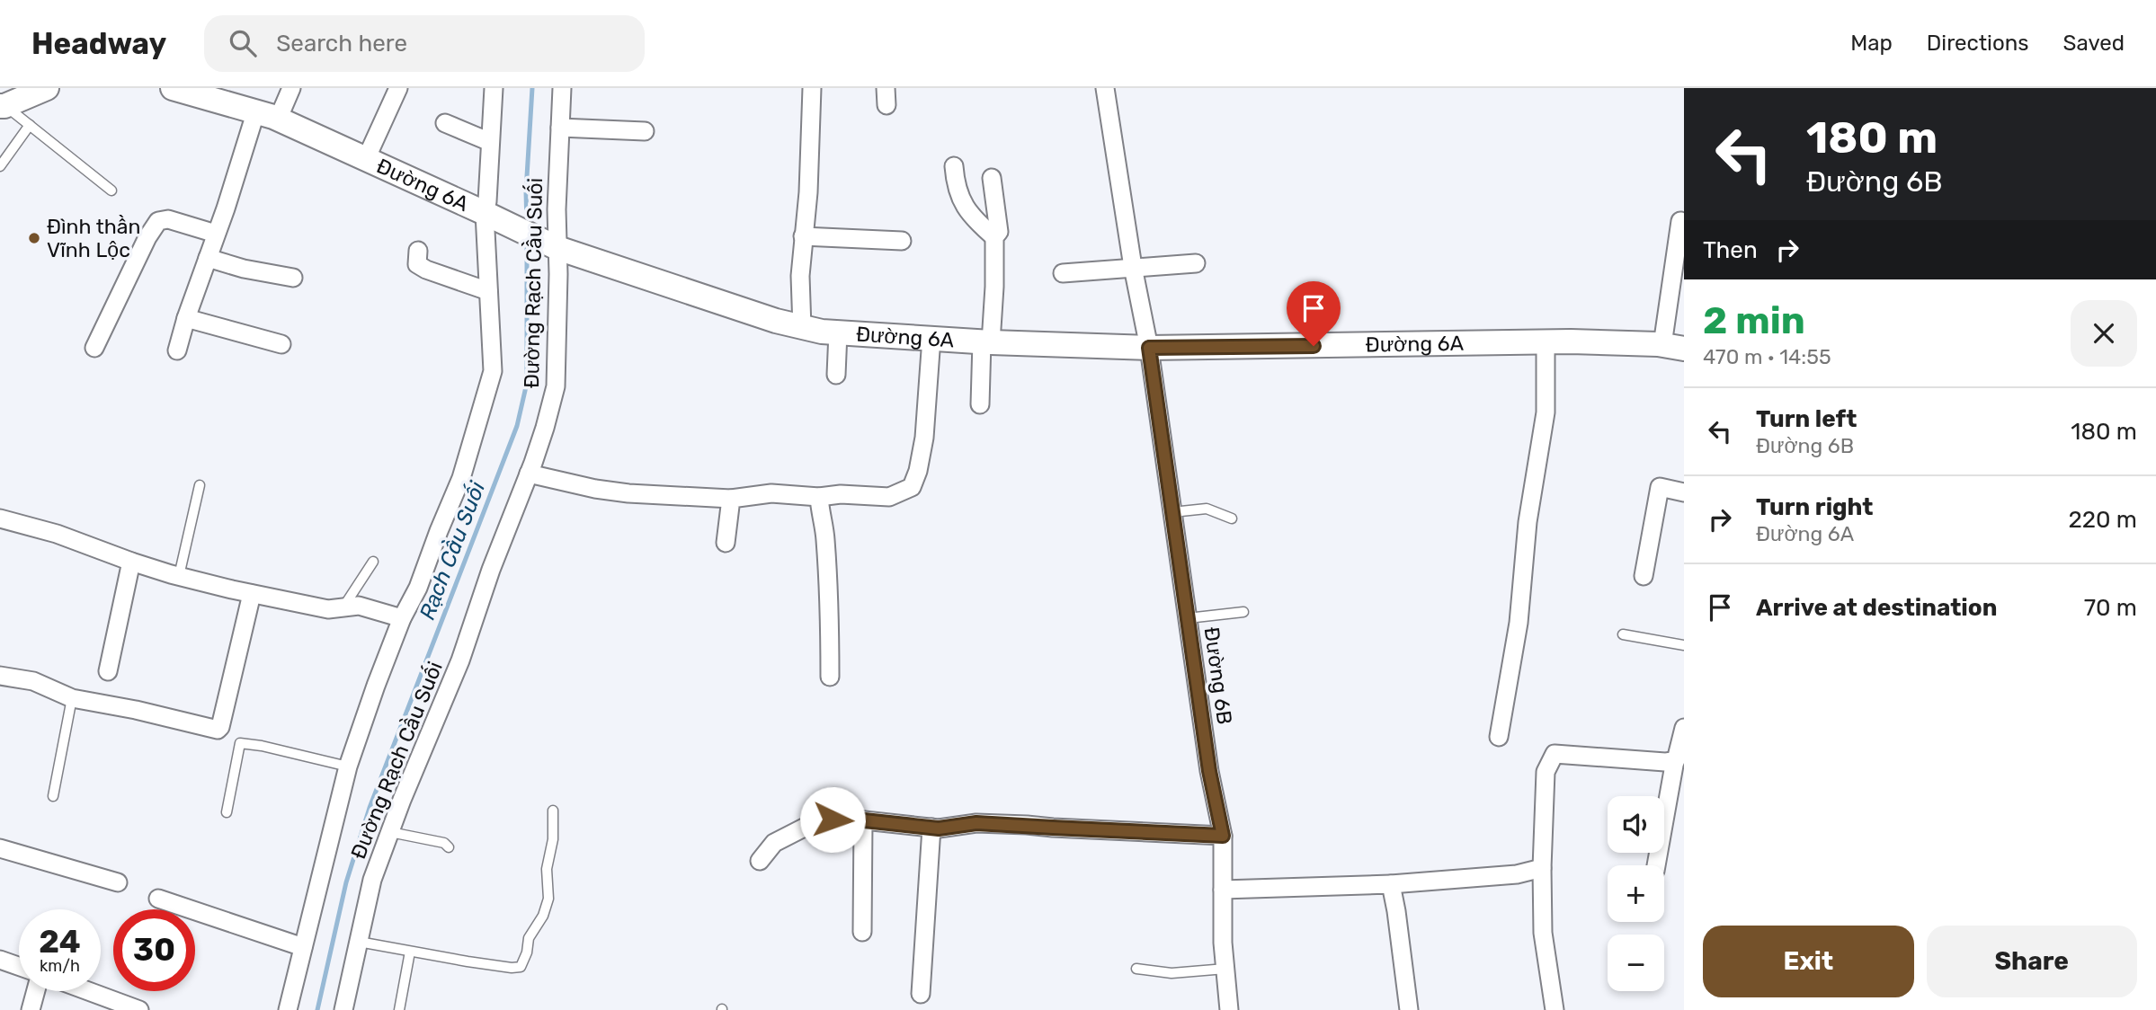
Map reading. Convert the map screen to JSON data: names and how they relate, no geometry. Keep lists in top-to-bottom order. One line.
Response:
{"streets":{"street":["Đường 6A","Đường Rạch Cầu Suối","Đường 6B"]},"crossings":[["Đường 6A","Đường Rạch Cầu Suối"],["Đường 6A","Đường 6B"]],"water":["Rạch Cầu Suối"],"places":["Đình thần Vĩnh Lộc"],"page":{"header":"Headway","search":"Search here","nav":["Map","Directions","Saved"],"turn":["180 m","Đường 6B"],"then":"Then","heading":["2 min","470 m · 14:55"],"list":[{"name":"Turn left","note":"Đường 6B","value":"180 m"},{"name":"Turn right","note":"Đường 6A","value":"220 m"},{"name":"Arrive at destination","value":"70 m"}],"map_buttons":["+","−"],"speed":"24 km/h","limit":"30","buttons":["Exit","Share"]}}
